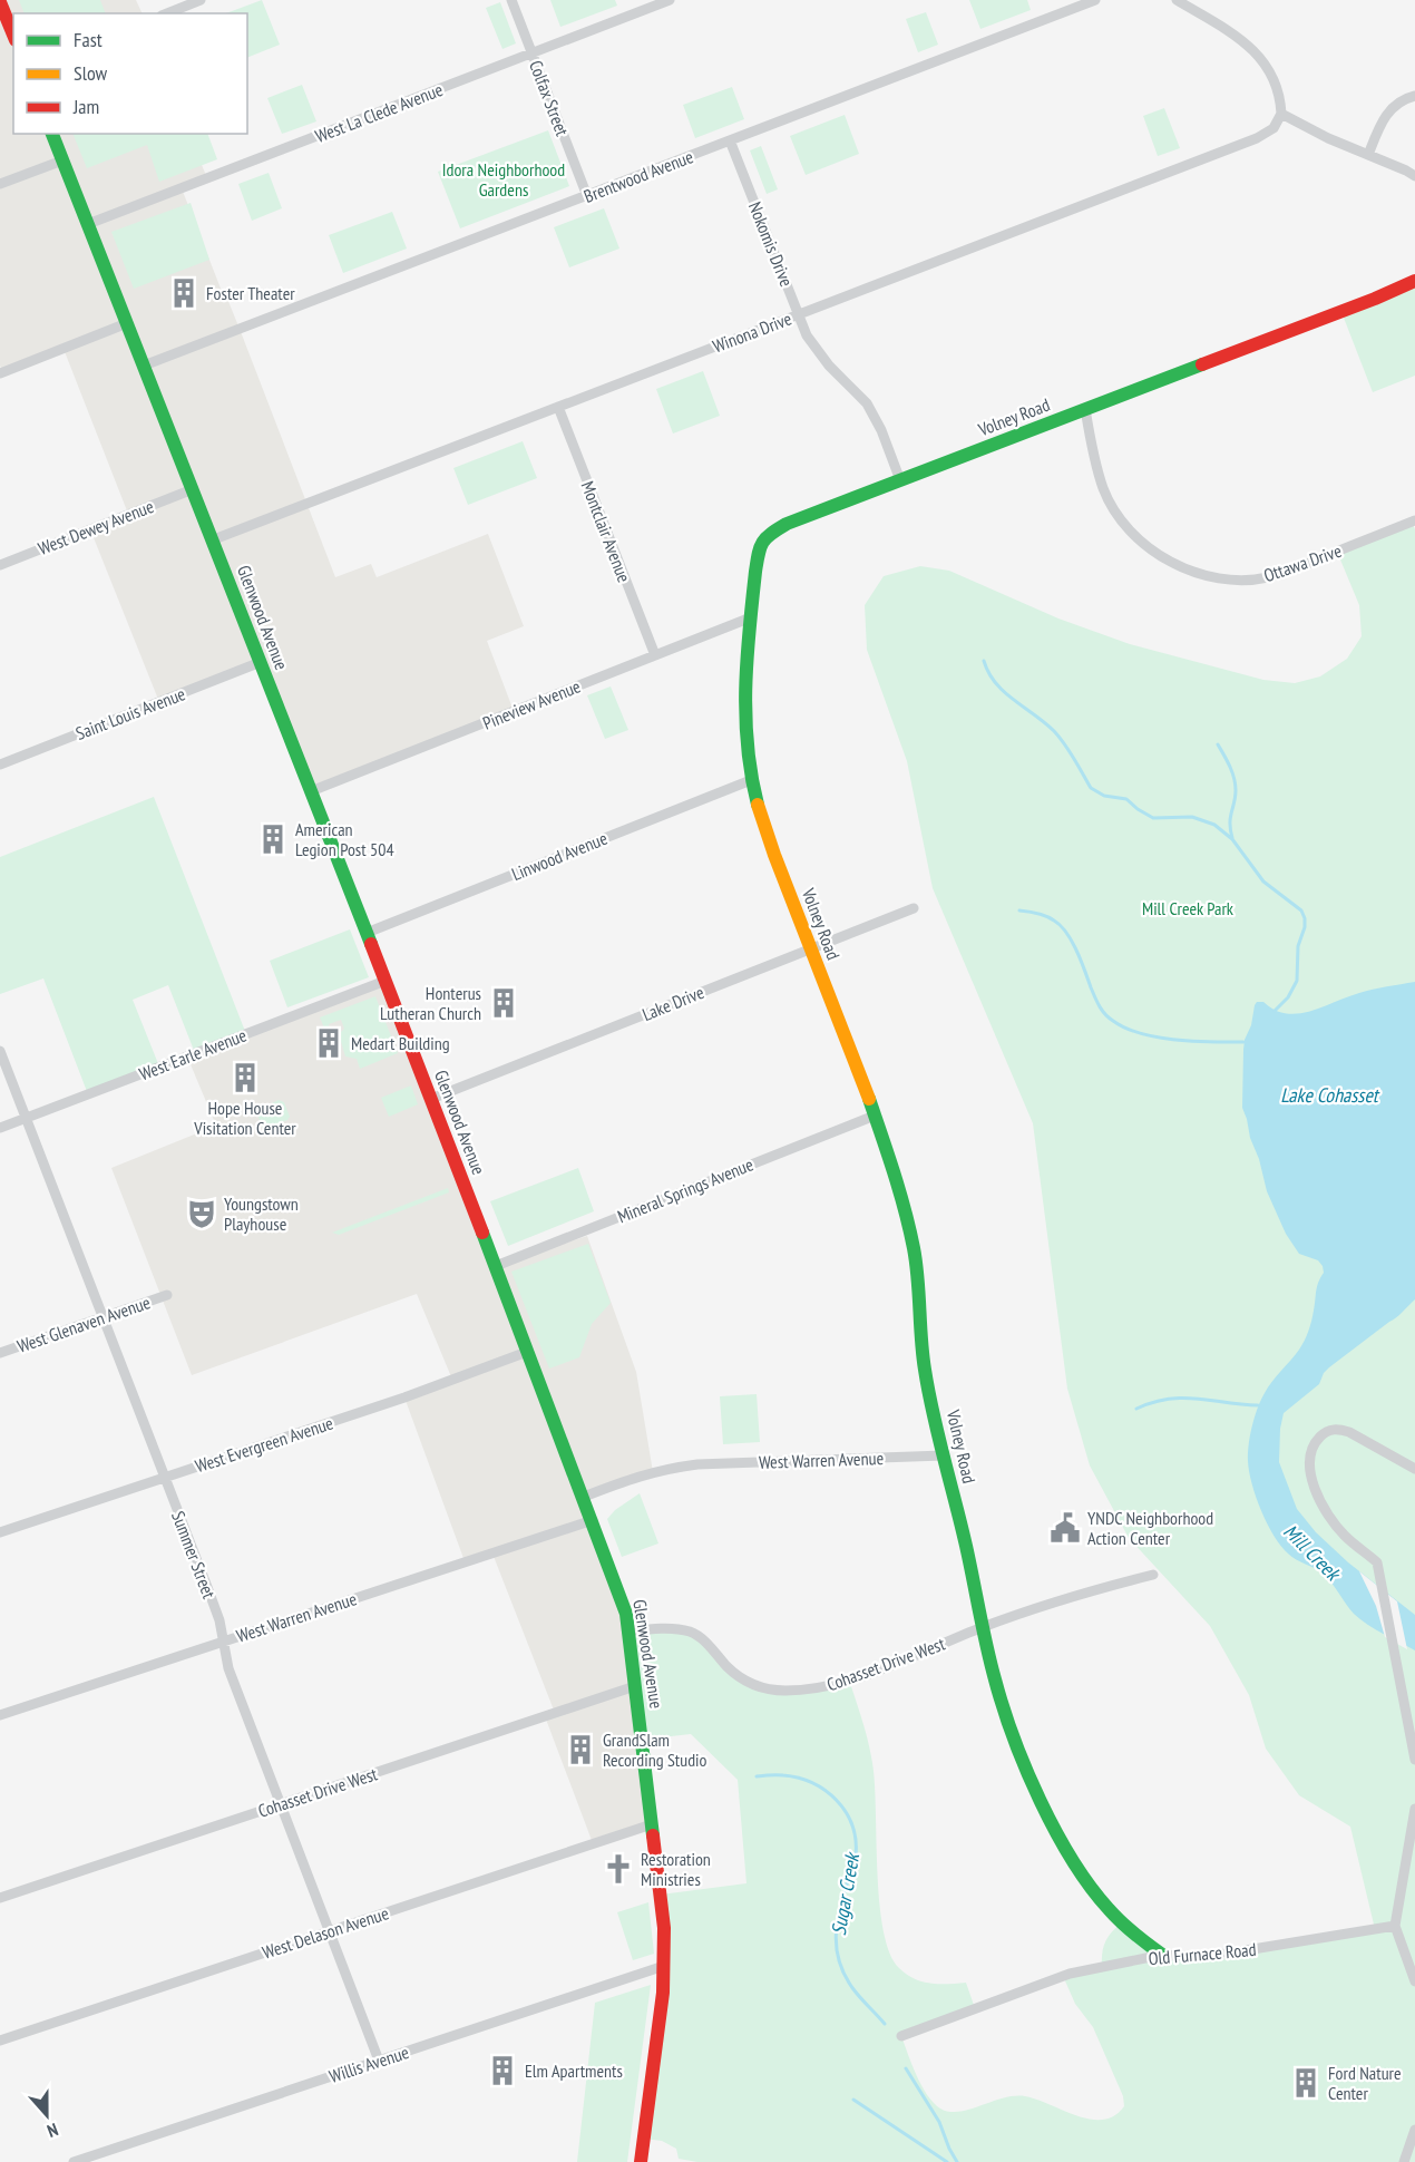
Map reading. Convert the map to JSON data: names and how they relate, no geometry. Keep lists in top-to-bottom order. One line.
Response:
{"streets":{"street":["Colfax Street","West La Clede Avenue","Brentwood Avenue","Nokomis Drive","Winona Drive","Volney Road","West Dewey Avenue","Montclair Avenue","Ottawa Drive","Glenwood Avenue","Pineview Avenue","Saint Louis Avenue","Linwood Avenue","Lake Drive","West Earle Avenue","Mineral Springs Avenue","West Glenaven Avenue","West Evergreen Avenue","West Warren Avenue","Summer Street","Cohasset Drive West","West Delason Avenue","Old Furnace Road","Willis Avenue"]},"crossings":[["Colfax Street","West La Clede Avenue"],["Colfax Street","Brentwood Avenue"],["West La Clede Avenue","Glenwood Avenue"],["Brentwood Avenue","Nokomis Drive"],["Brentwood Avenue","Glenwood Avenue"],["Nokomis Drive","Winona Drive"],["Nokomis Drive","Volney Road"],["Winona Drive","Montclair Avenue"],["Winona Drive","Glenwood Avenue"],["Volney Road","Ottawa Drive"],["Volney Road","Pineview Avenue"],["Volney Road","Linwood Avenue"],["Volney Road","Lake Drive"],["Volney Road","Mineral Springs Avenue"],["Volney Road","West Warren Avenue"],["Volney Road","Cohasset Drive West"],["Volney Road","Old Furnace Road"],["West Dewey Avenue","Glenwood Avenue"],["Montclair Avenue","Pineview Avenue"],["Glenwood Avenue","Pineview Avenue"],["Glenwood Avenue","Saint Louis Avenue"],["Glenwood Avenue","Linwood Avenue"],["Glenwood Avenue","Lake Drive"],["Glenwood Avenue","West Earle Avenue"],["Glenwood Avenue","Mineral Springs Avenue"],["Glenwood Avenue","West Evergreen Avenue"],["Glenwood Avenue","West Warren Avenue"],["Glenwood Avenue","Cohasset Drive West"],["Glenwood Avenue","West Delason Avenue"],["Glenwood Avenue","Willis Avenue"],["West Earle Avenue","Summer Street"],["West Glenaven Avenue","Summer Street"],["West Evergreen Avenue","Summer Street"],["West Warren Avenue","Summer Street"],["Summer Street","Cohasset Drive West"],["Summer Street","West Delason Avenue"],["Summer Street","Willis Avenue"]],"water":["Lake Cohasset","Mill Creek","Sugar Creek"],"parks":["Idora Neighborhood Gardens","Mill Creek Park"],"places":{"building":["Foster Theater","American Legion Post 504","Honterus Lutheran Church","Medart Building","Hope House Visitation Center","GrandSlam Recording Studio","Elm Apartments","Ford Nature Center"],"theatre":["Youngstown Playhouse"],"public building":["YNDC Neighborhood Action Center"],"church":["Restoration Ministries"]},"legend":["Fast","Slow","Jam"],"north":"bottom"}
